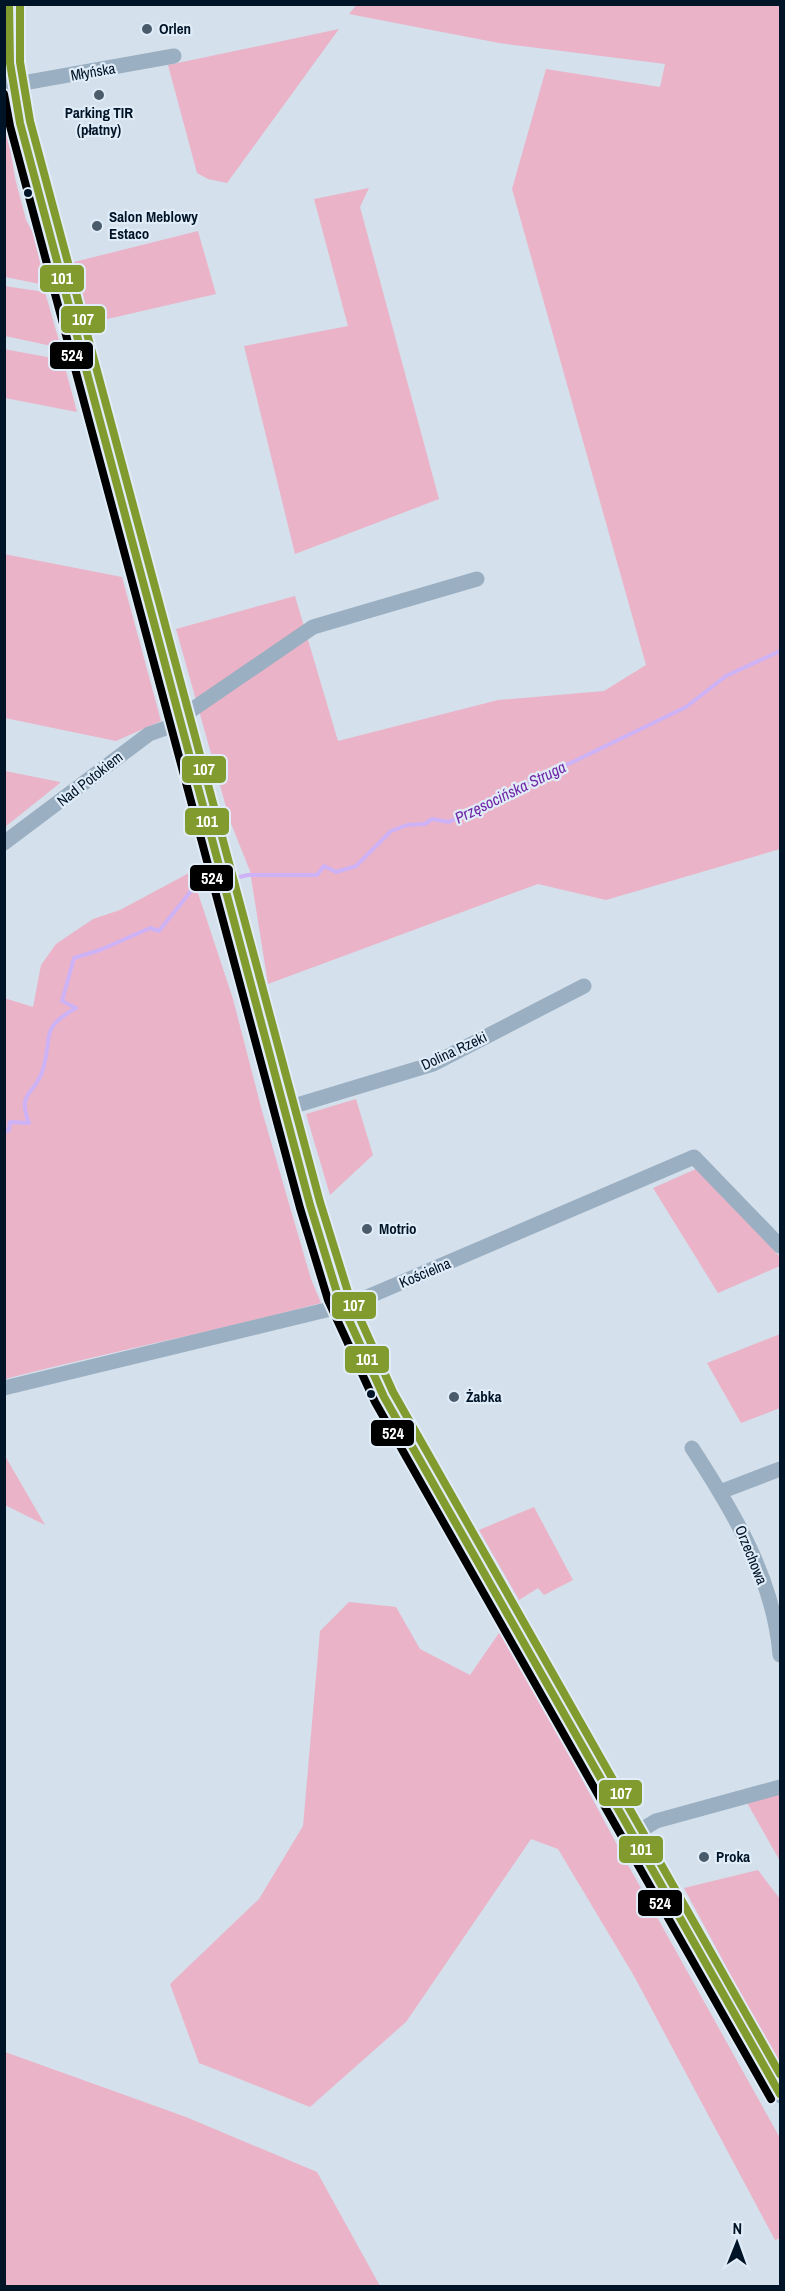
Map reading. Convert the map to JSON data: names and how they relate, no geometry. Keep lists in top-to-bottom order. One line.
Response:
{"streets":{"street":["Młyńska","Nad Potokiem","Dolina Rzeki","Kościelna","Orzechowa"]},"water":["Przęsocińska Struga"],"places":["Orlen","Parking TIR (płatny)","Salon Meblowy Estaco","Motrio","Żabka","Proka"],"lines":["transit line 101","transit line 107","transit line 524"],"north":"top"}
